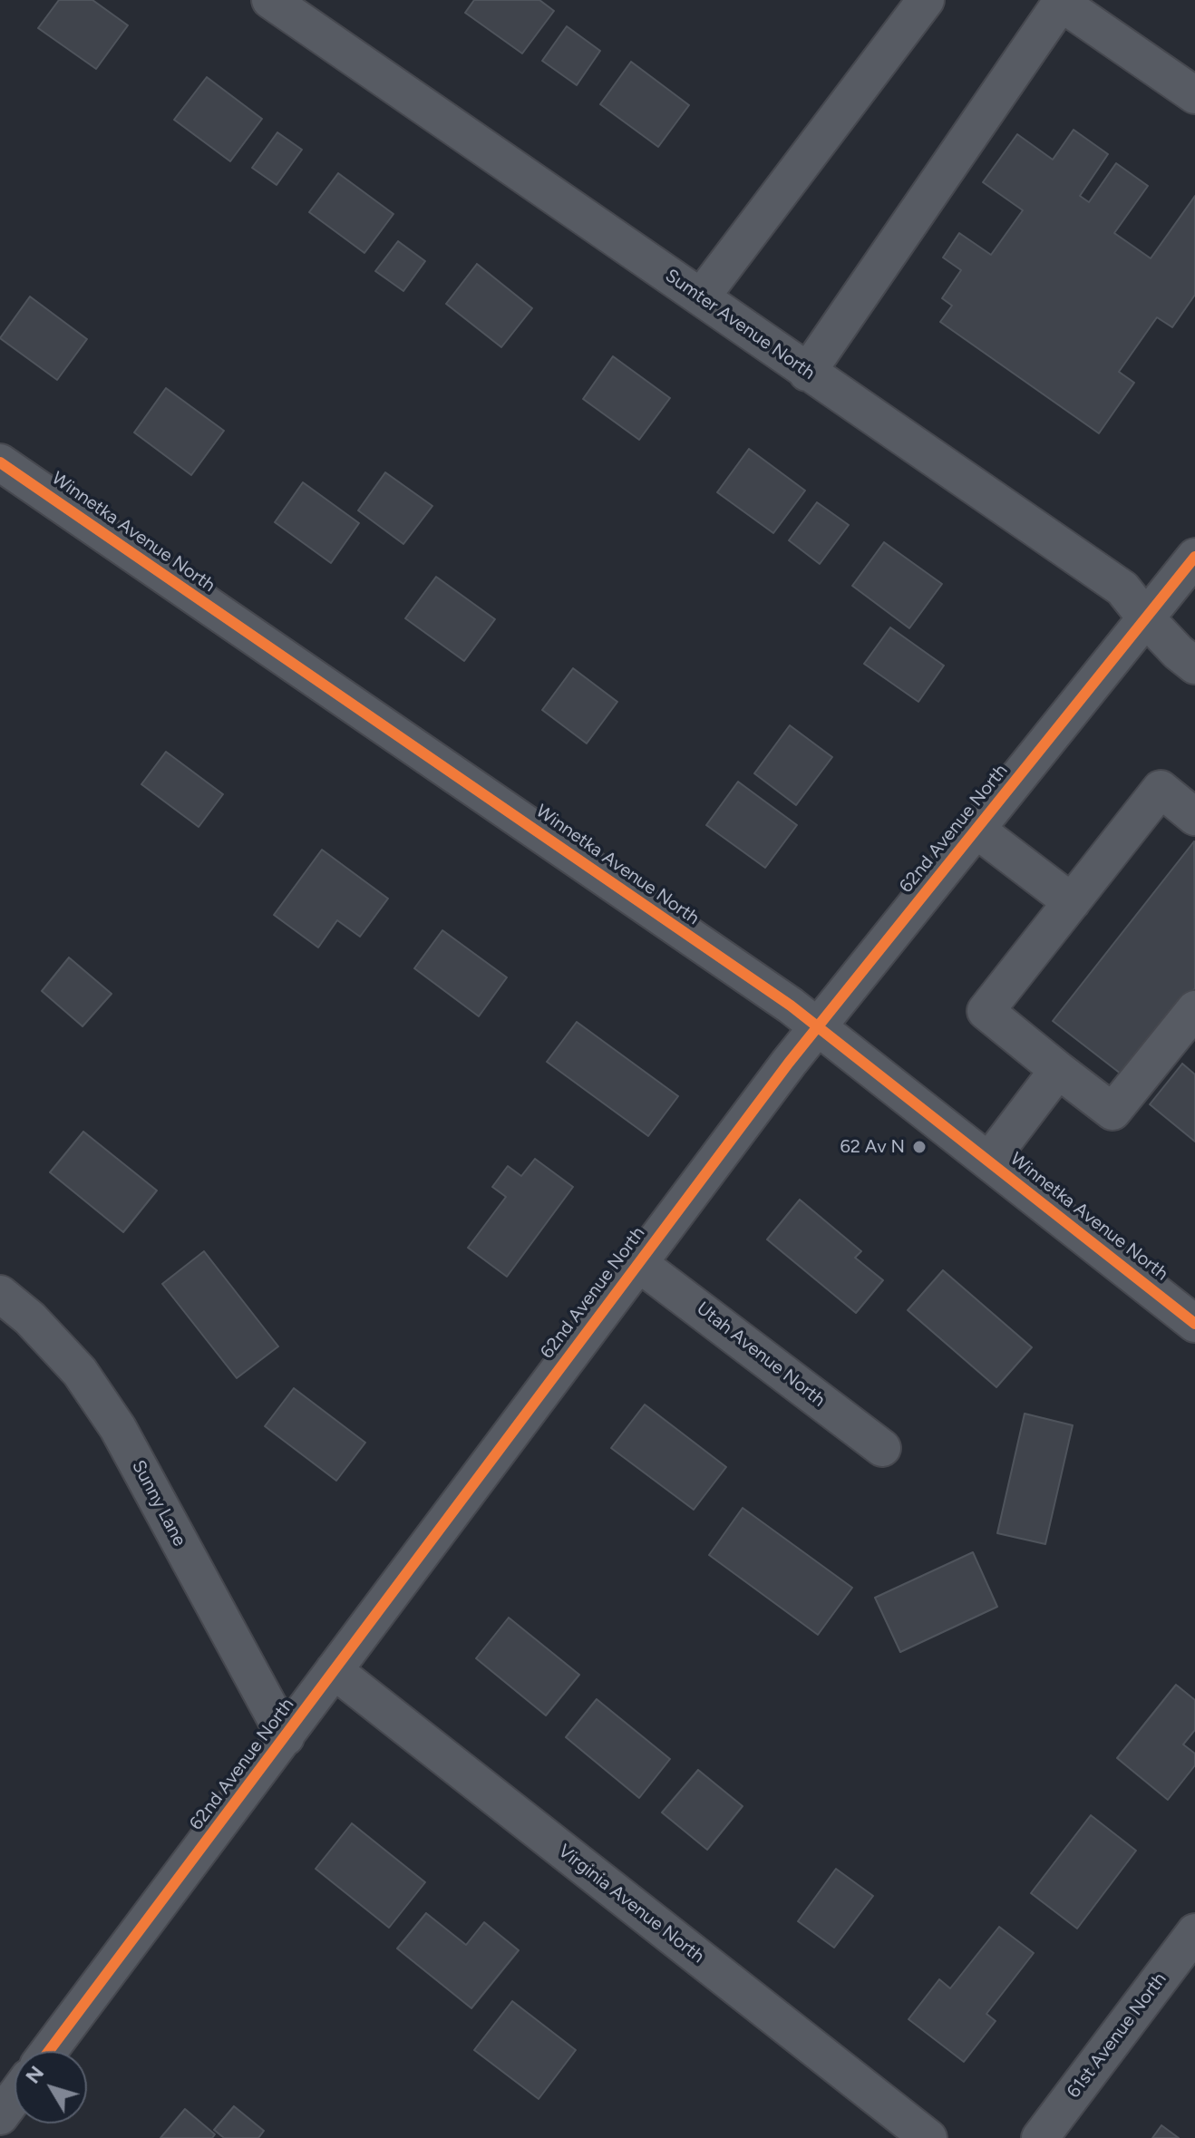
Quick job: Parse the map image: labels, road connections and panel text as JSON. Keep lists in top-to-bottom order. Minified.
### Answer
{"streets":{"street":["Sumter Avenue North","Winnetka Avenue North","62nd Avenue North","Utah Avenue North","Sunny Lane","Virginia Avenue North","61st Avenue North"]},"crossings":[["Sumter Avenue North","62nd Avenue North"],["Winnetka Avenue North","62nd Avenue North"],["62nd Avenue North","Utah Avenue North"],["62nd Avenue North","Sunny Lane"],["62nd Avenue North","Virginia Avenue North"]],"places":["62 Av N"],"north":"top left"}
